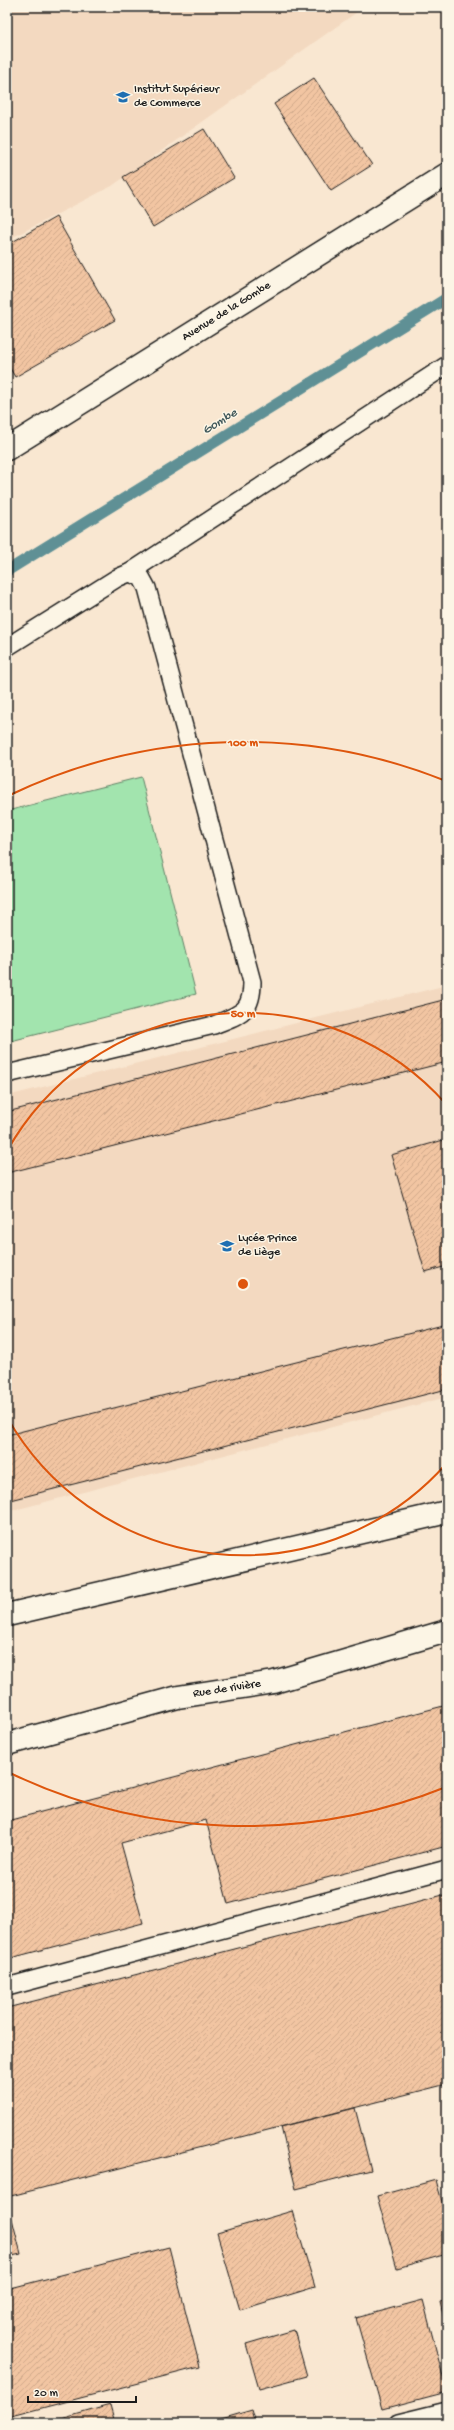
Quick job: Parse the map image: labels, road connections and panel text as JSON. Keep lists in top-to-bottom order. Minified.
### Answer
{"streets":{"street":["Avenue de la Gombe","Rue de rivière"]},"water":["Gombe"],"places":{"school or university":["Institut Supérieur de Commerce","Lycée Prince de Liège"]},"scale_bar":"20 m","rings":["100 m","50 m"]}
